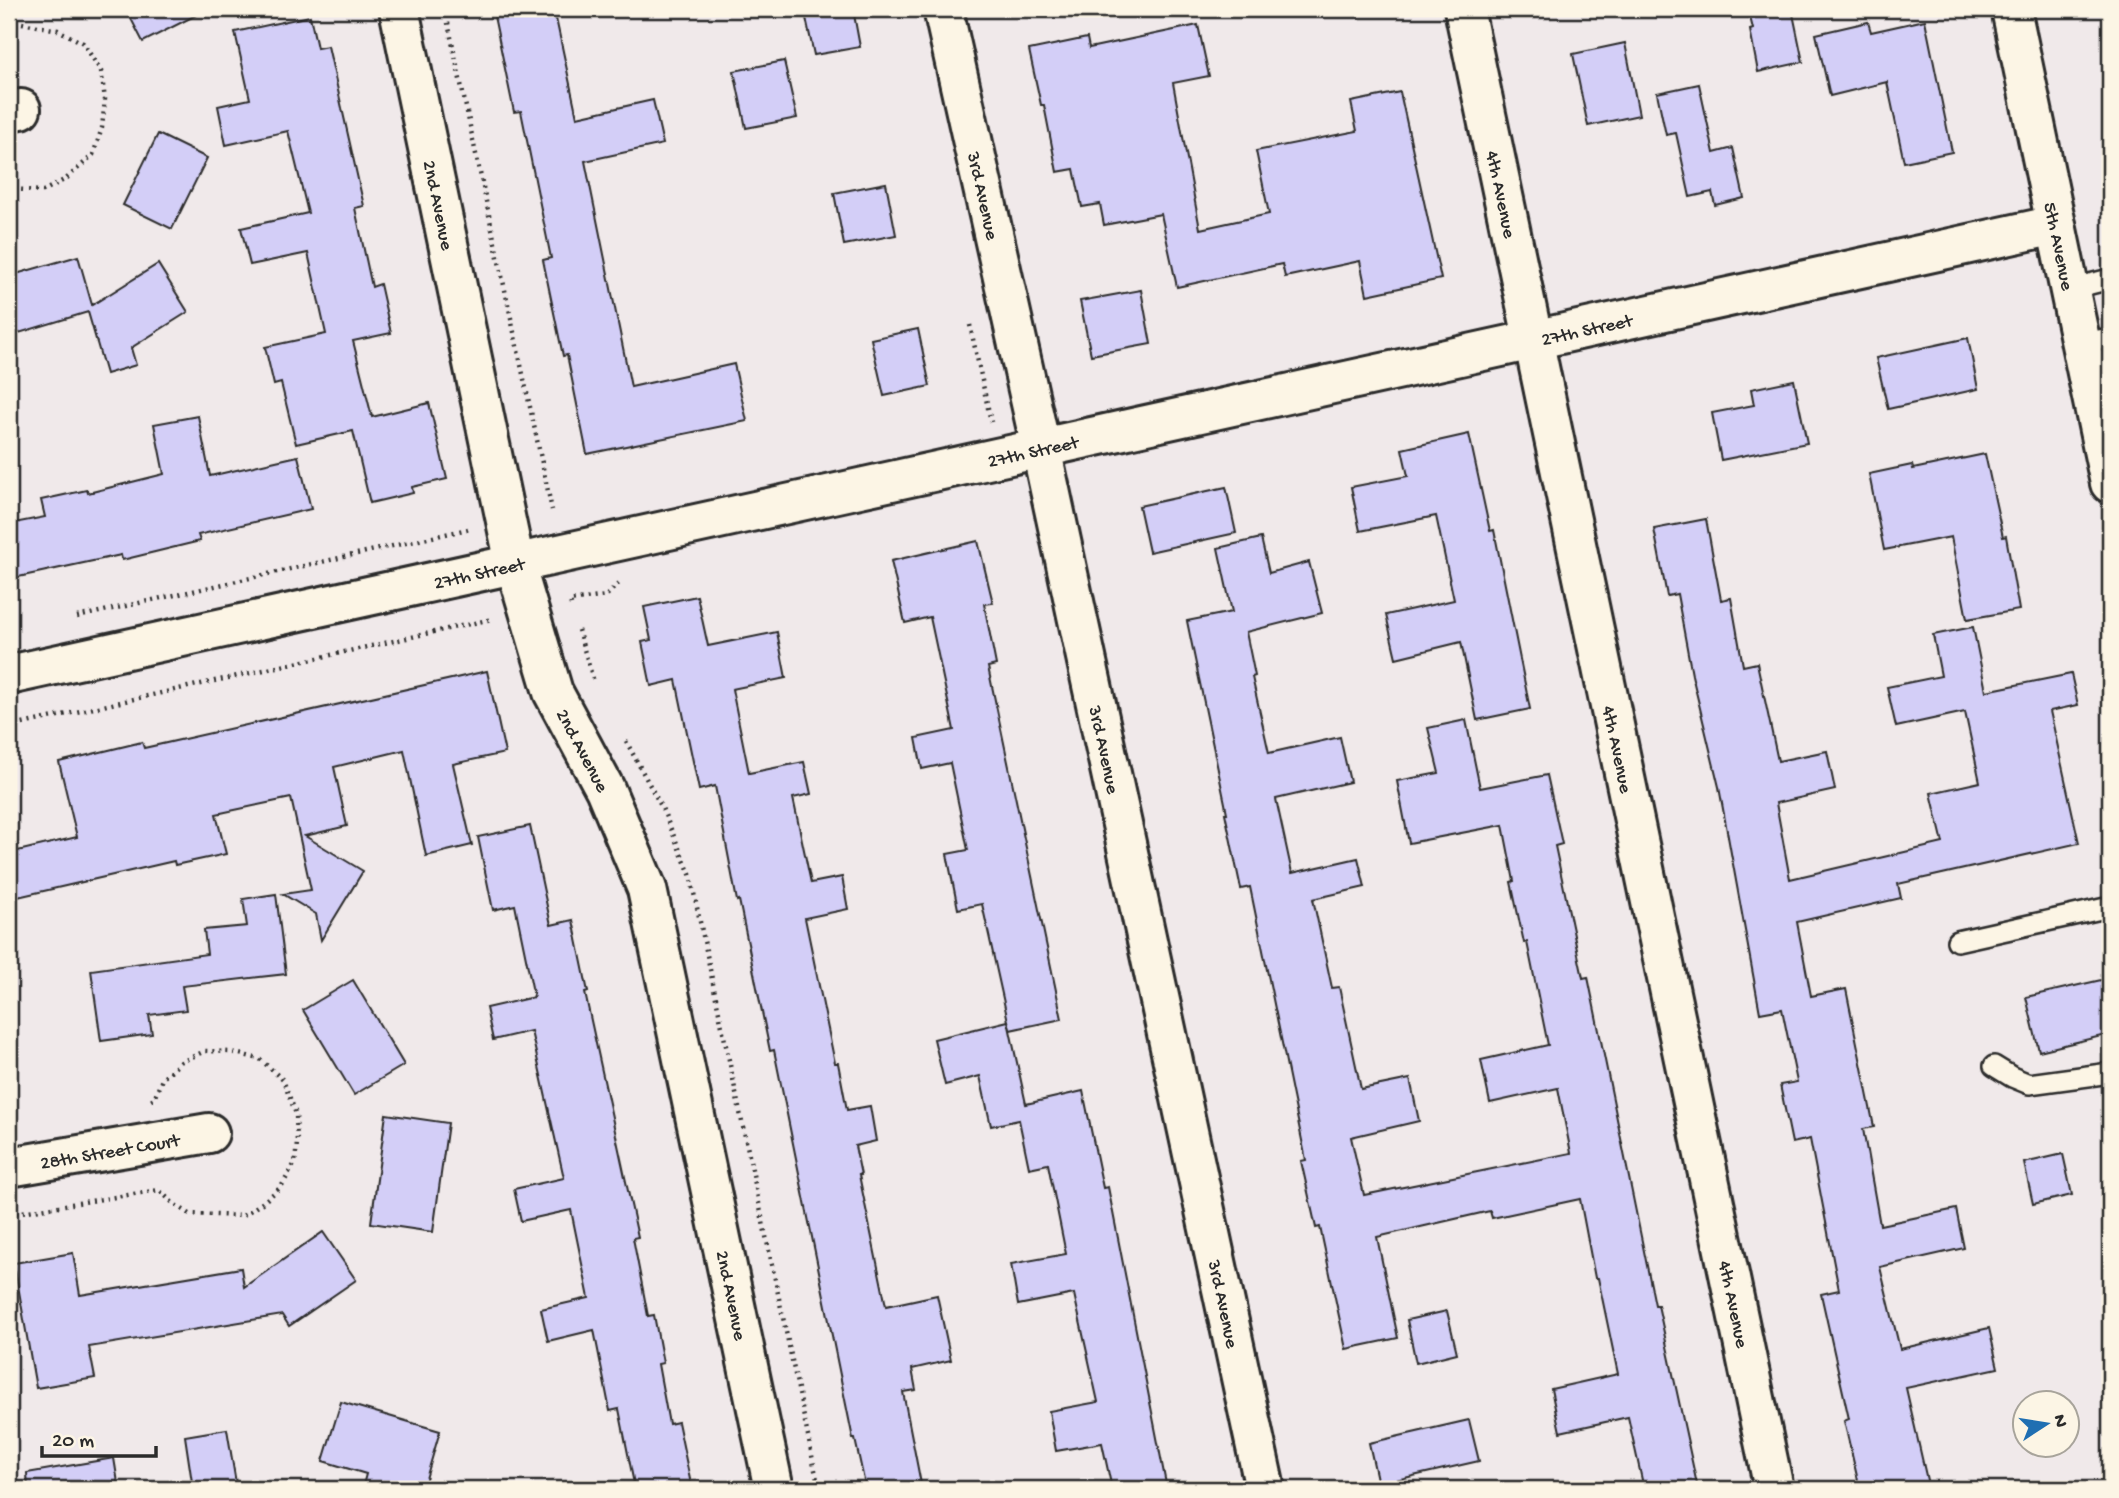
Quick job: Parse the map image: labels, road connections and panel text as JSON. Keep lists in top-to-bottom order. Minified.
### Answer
{"streets":{"street":["4th Avenue","3rd Avenue","2nd Avenue","5th Avenue","27th Street","28th Street Court"]},"crossings":[["4th Avenue","27th Street"],["3rd Avenue","27th Street"],["2nd Avenue","27th Street"],["5th Avenue","27th Street"]],"scale_bar":"20 m","north":"right"}
